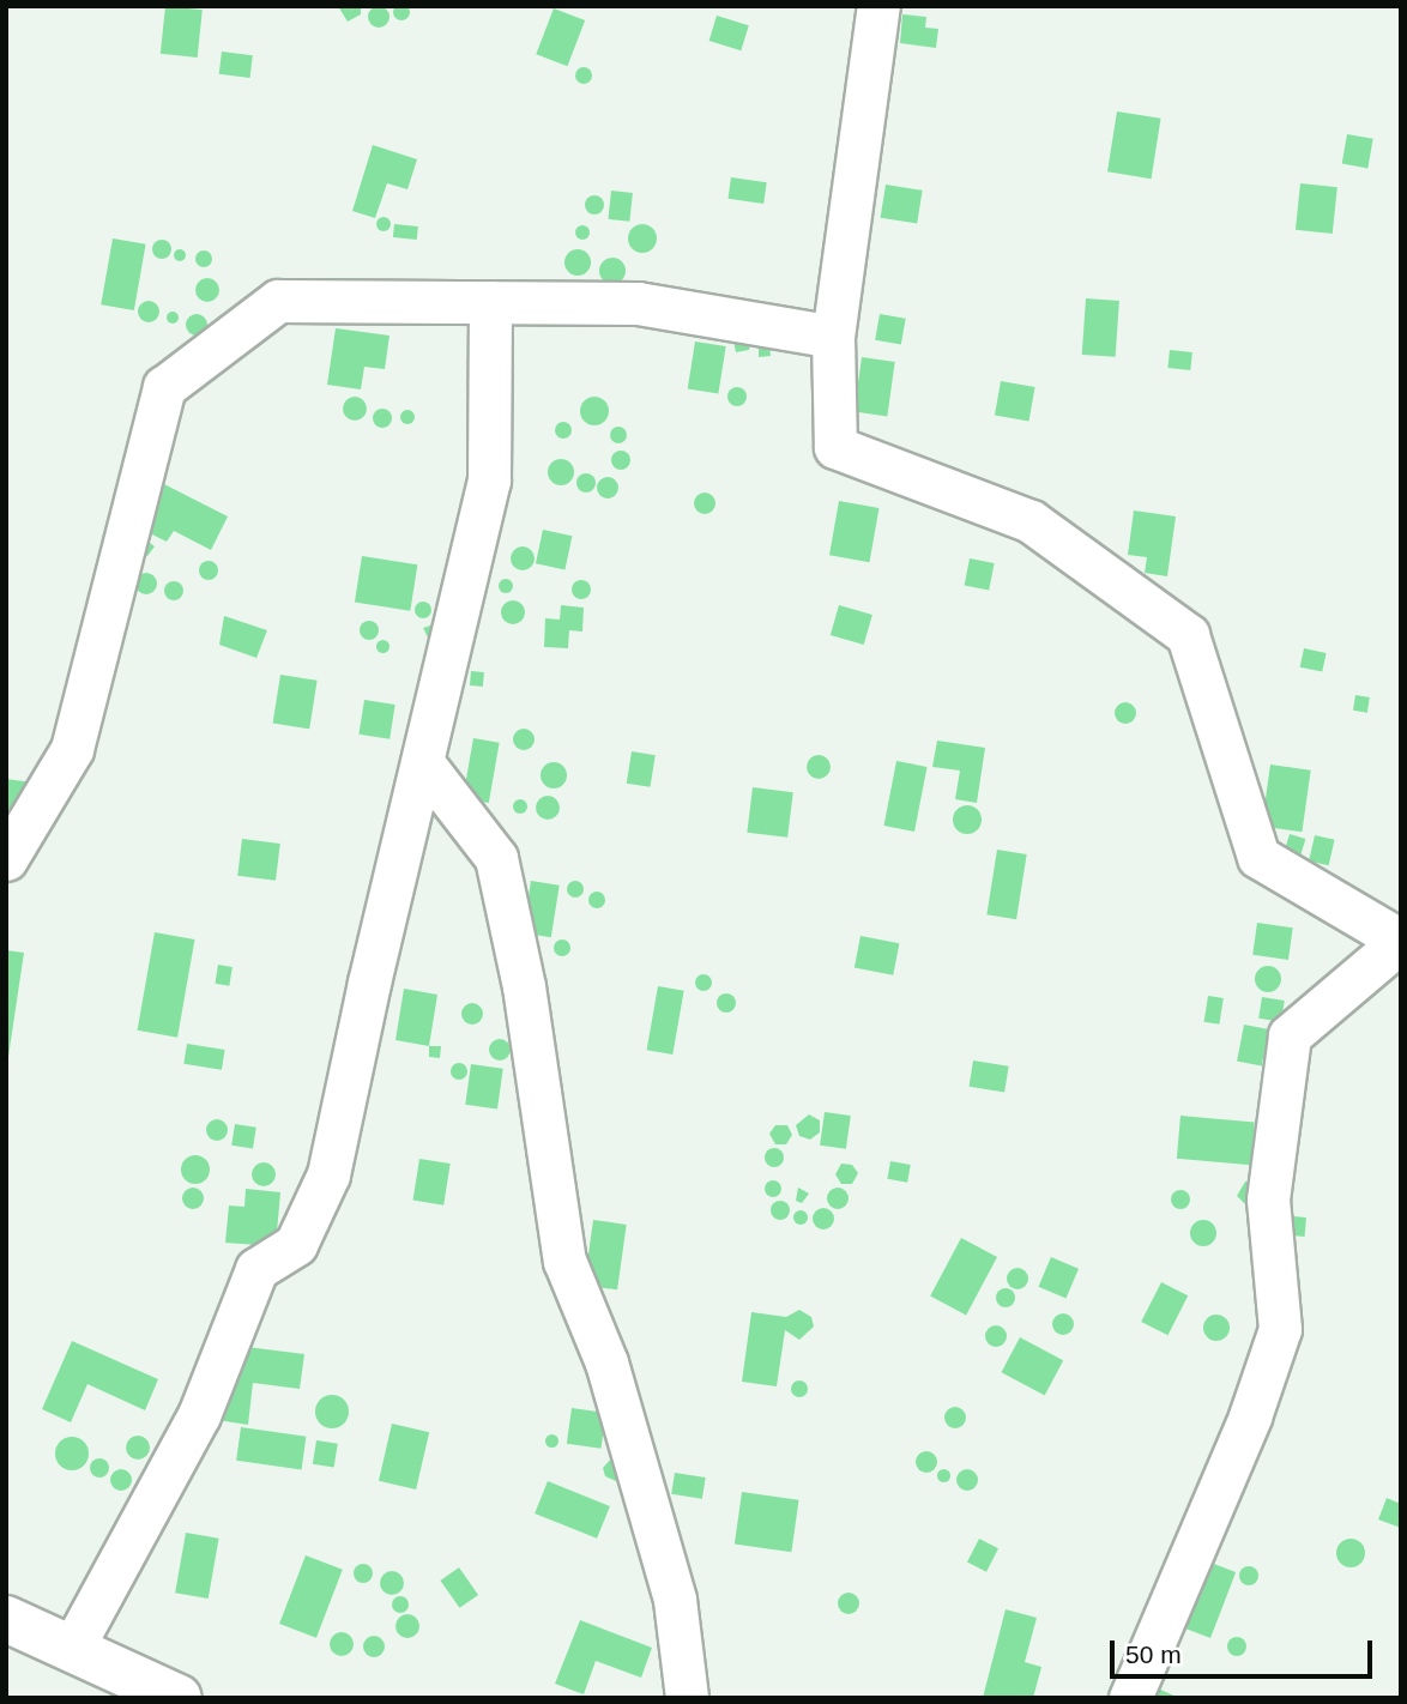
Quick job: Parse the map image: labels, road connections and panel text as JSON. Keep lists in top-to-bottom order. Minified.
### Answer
{"scale_bar":"50 m"}
